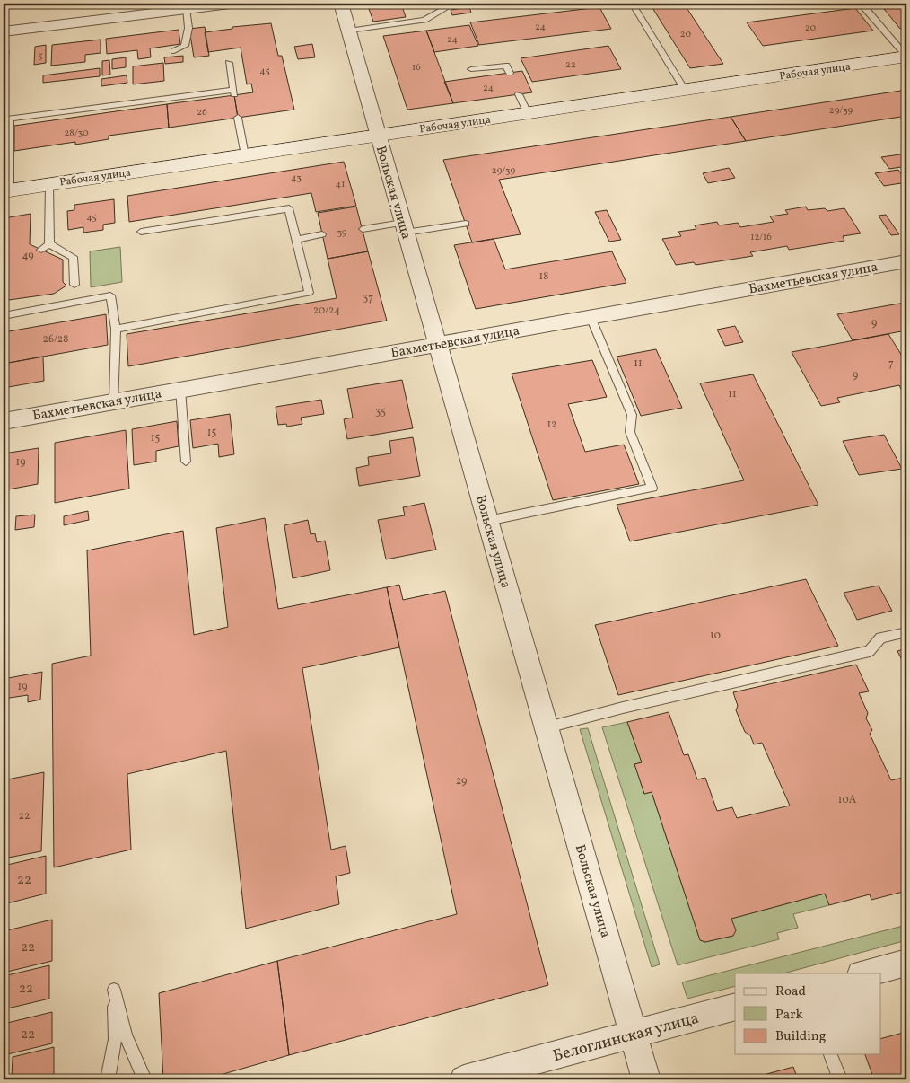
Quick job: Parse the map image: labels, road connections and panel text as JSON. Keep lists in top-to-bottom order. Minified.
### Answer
{"streets":{"street":["Рабочая улица","Вольская улица","Бахметьевская улица","Белоглинская улица"]},"crossings":[["Рабочая улица","Вольская улица"],["Вольская улица","Бахметьевская улица"],["Вольская улица","Белоглинская улица"]],"house_numbers":["24","20","20","24","5","22","16","45","24","29/39","26","28/30","29/39","43","41","45","39","12/16","49","18","37","20/24","9","26/28","11","7","9","11","35","12","15","15","19","10","19","29","10А","22","22","22","22","22"],"legend":["Road","Park","Building"]}
